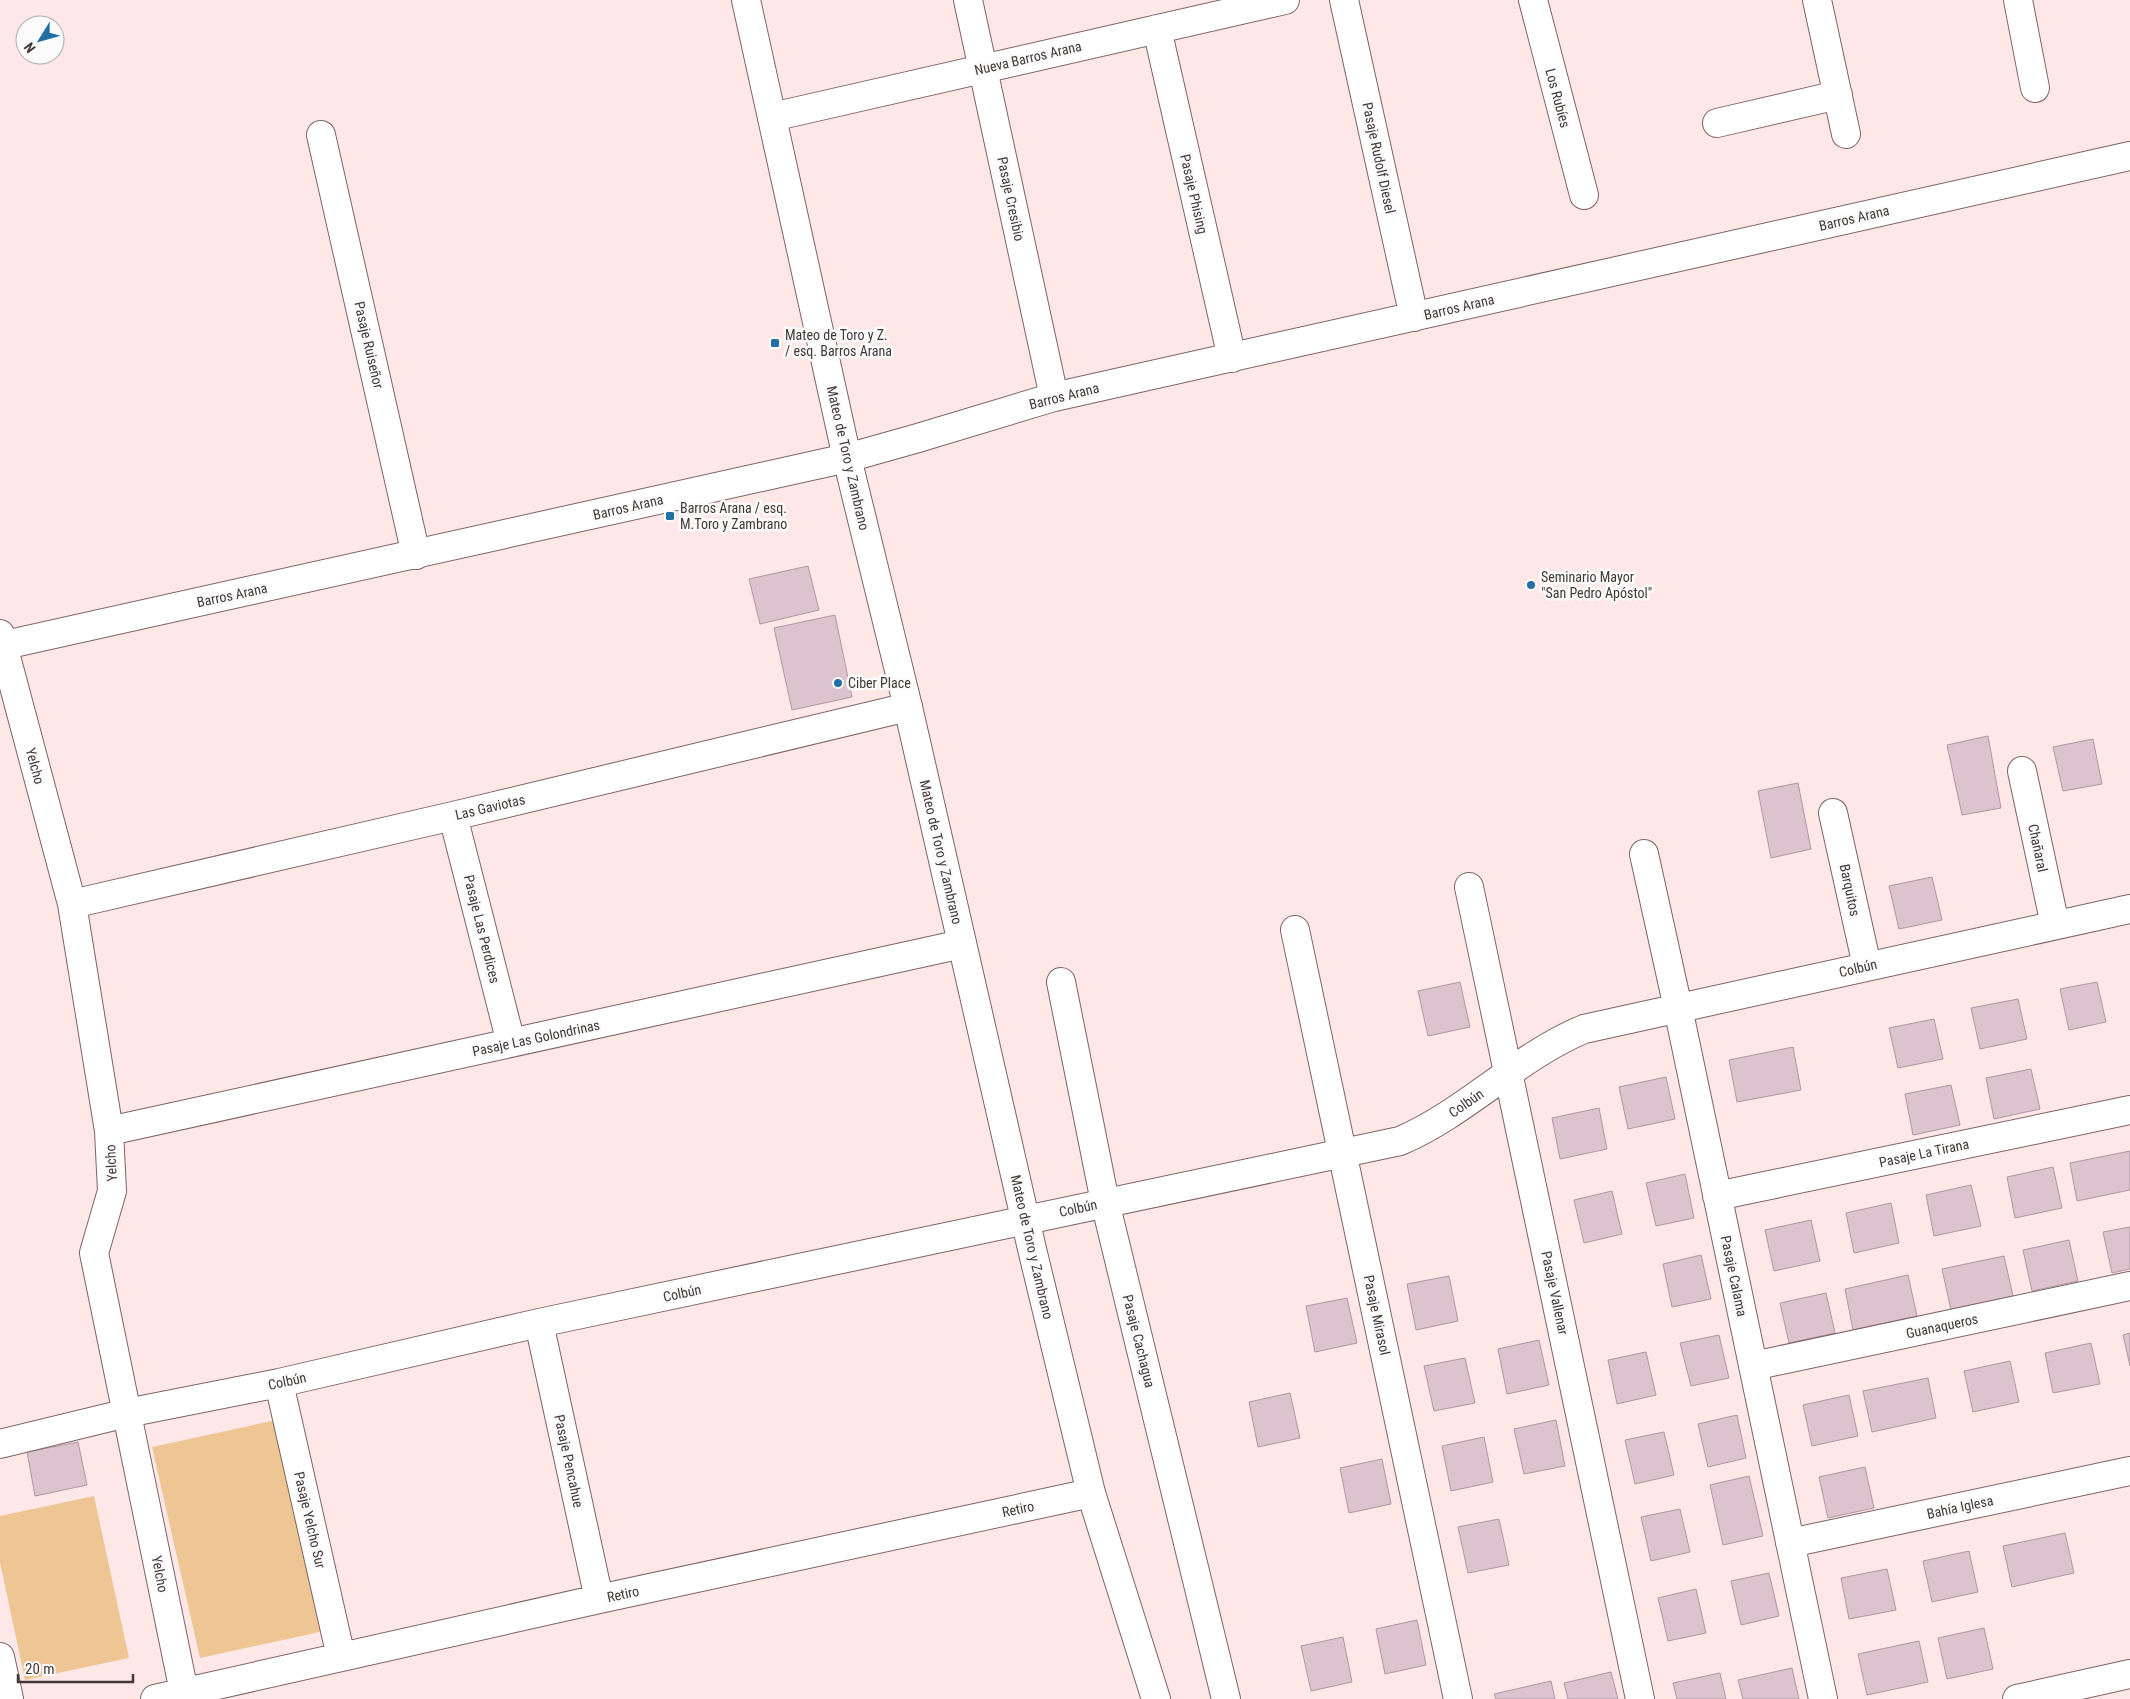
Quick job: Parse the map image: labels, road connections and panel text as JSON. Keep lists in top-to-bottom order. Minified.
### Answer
{"streets":{"street":["Nueva Barros Arana","Los Rubíes","Pasaje Rudolf Diesel","Pasaje Phising","Pasaje Cresibio","Barros Arana","Pasaje Ruiseñor","Mateo de Toro y Zambrano","Yelcho","Las Gaviotas","Chañaral","Barquitos","Pasaje Las Perdices","Colbún","Pasaje Las Golondrinas","Pasaje La Tirana","Pasaje Calama","Pasaje Vallenar","Pasaje Mirasol","Guanaqueros","Pasaje Cachagua","Pasaje Pencahue","Bahía Iglesa","Retiro","Pasaje Yelcho Sur"]},"crossings":[["Nueva Barros Arana","Pasaje Phising"],["Nueva Barros Arana","Pasaje Cresibio"],["Nueva Barros Arana","Mateo de Toro y Zambrano"],["Pasaje Rudolf Diesel","Barros Arana"],["Pasaje Phising","Barros Arana"],["Pasaje Cresibio","Barros Arana"],["Barros Arana","Pasaje Ruiseñor"],["Barros Arana","Mateo de Toro y Zambrano"],["Barros Arana","Yelcho"],["Mateo de Toro y Zambrano","Las Gaviotas"],["Mateo de Toro y Zambrano","Colbún"],["Mateo de Toro y Zambrano","Pasaje Las Golondrinas"],["Mateo de Toro y Zambrano","Retiro"],["Yelcho","Las Gaviotas"],["Yelcho","Colbún"],["Yelcho","Pasaje Las Golondrinas"],["Yelcho","Retiro"],["Las Gaviotas","Pasaje Las Perdices"],["Chañaral","Colbún"],["Barquitos","Colbún"],["Pasaje Las Perdices","Pasaje Las Golondrinas"],["Colbún","Pasaje Calama"],["Colbún","Pasaje Vallenar"],["Colbún","Pasaje Mirasol"],["Colbún","Pasaje Cachagua"],["Colbún","Pasaje Pencahue"],["Colbún","Pasaje Yelcho Sur"],["Pasaje La Tirana","Pasaje Calama"],["Pasaje Calama","Guanaqueros"],["Pasaje Calama","Bahía Iglesa"],["Pasaje Pencahue","Retiro"],["Retiro","Pasaje Yelcho Sur"]],"places":{"transit":["Mateo de Toro y Z. / esq. Barros Arana","Barros Arana / esq. M.Toro y Zambrano"],"other":["Seminario Mayor \"San Pedro Apóstol\"","Ciber Place"]},"scale_bar":"20 m","north":"bottom left"}
